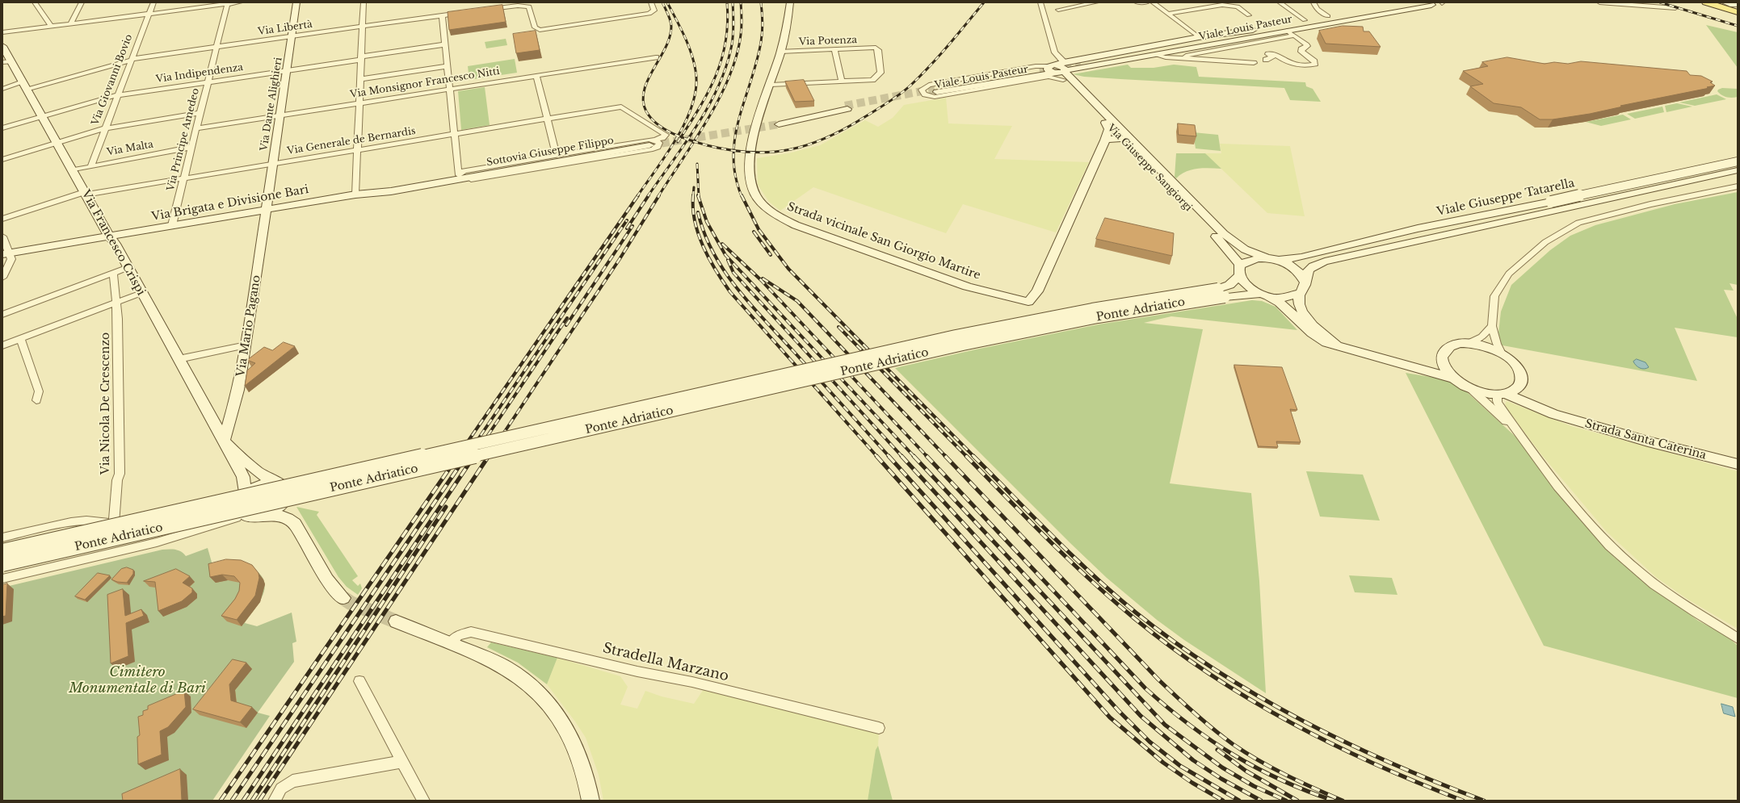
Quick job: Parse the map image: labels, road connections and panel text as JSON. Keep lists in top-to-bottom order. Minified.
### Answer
{"streets":{"main road":["Viale Louis Pasteur","Via Dante Alighieri","Sottovia Giuseppe Filippo","Via Giuseppe Sangiorgi","Viale Giuseppe Tatarella","Via Brigata e Divisione Bari","Strada vicinale San Giorgio Martire","Via Francesco Crispi","Ponte Adriatico","Via Mario Pagano","Strada Santa Caterina"],"street":["Via Libertà","Via Potenza","Via Indipendenza","Via Giovanni Bovio","Via Monsignor Francesco Nitti","Via Principe Amedeo","Via Generale de Bernardis","Via Malta","Via Nicola De Crescenzo","Stradella Marzano"]},"crossings":[["Via Libertà","Via Giovanni Bovio"],["Via Libertà","Via Dante Alighieri"],["Via Libertà","Via Principe Amedeo"],["Via Libertà","Via Francesco Crispi"],["Viale Louis Pasteur","Via Giuseppe Sangiorgi"],["Via Potenza","Strada vicinale San Giorgio Martire"],["Via Indipendenza","Via Giovanni Bovio"],["Via Indipendenza","Via Dante Alighieri"],["Via Indipendenza","Via Principe Amedeo"],["Via Indipendenza","Via Francesco Crispi"],["Via Giovanni Bovio","Via Malta"],["Via Monsignor Francesco Nitti","Via Dante Alighieri"],["Via Monsignor Francesco Nitti","Via Principe Amedeo"],["Via Dante Alighieri","Via Generale de Bernardis"],["Via Dante Alighieri","Via Brigata e Divisione Bari"],["Via Dante Alighieri","Via Mario Pagano"],["Via Principe Amedeo","Via Generale de Bernardis"],["Via Principe Amedeo","Via Malta"],["Via Principe Amedeo","Via Brigata e Divisione Bari"],["Via Generale de Bernardis","Sottovia Giuseppe Filippo"],["Via Generale de Bernardis","Via Francesco Crispi"],["Via Malta","Via Francesco Crispi"],["Sottovia Giuseppe Filippo","Via Brigata e Divisione Bari"],["Via Brigata e Divisione Bari","Via Francesco Crispi"],["Via Brigata e Divisione Bari","Via Mario Pagano"],["Via Francesco Crispi","Via Mario Pagano"]],"parks":["Cimitero Monumentale di Bari"]}
